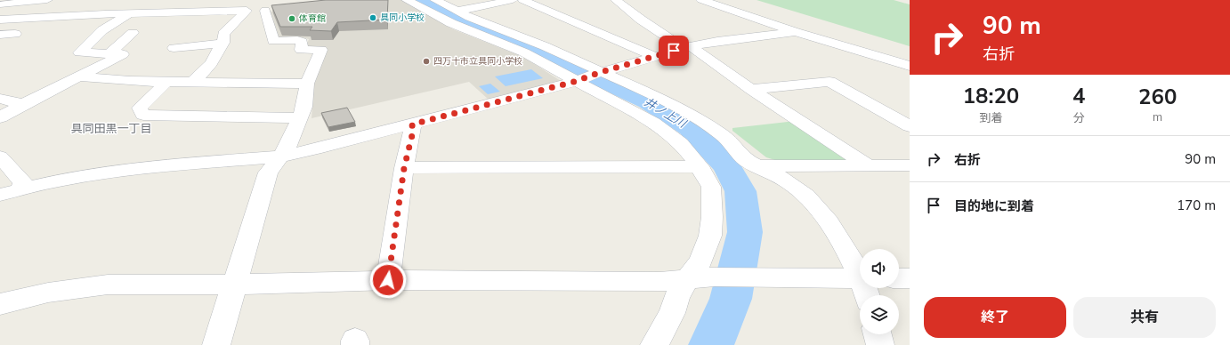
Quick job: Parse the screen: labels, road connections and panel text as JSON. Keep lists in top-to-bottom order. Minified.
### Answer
{"districts":["具同田黒一丁目"],"water":["井ノ上川"],"places":["具同小学校","体育館","四万十市立具同小学校"],"page":{"turn":["90 m","右折"],"eta":["18:20","到着","4","分","260","m"],"list":[{"name":"右折","value":"90 m"},{"name":"目的地に到着","value":"170 m"}],"buttons":["終了","共有"]}}
